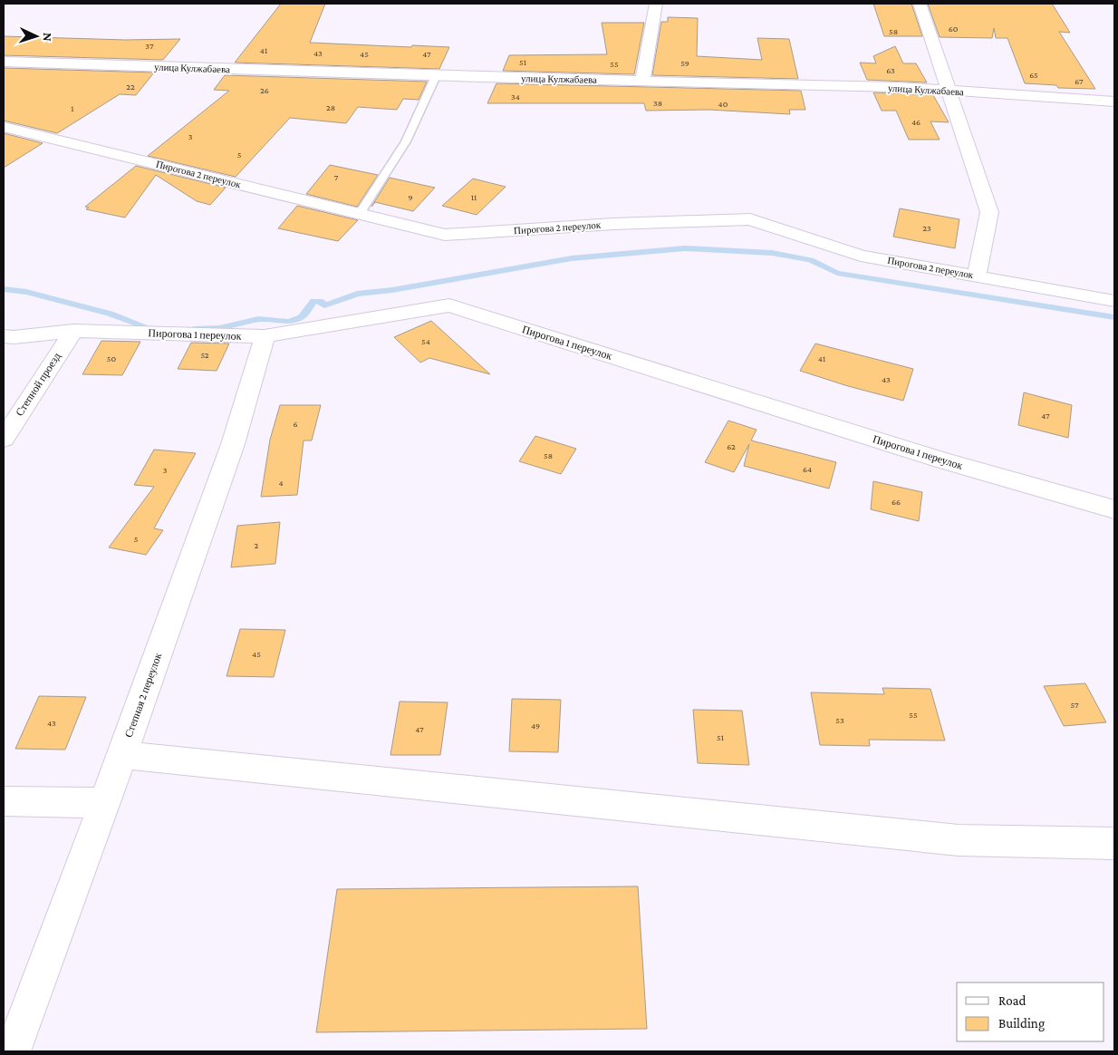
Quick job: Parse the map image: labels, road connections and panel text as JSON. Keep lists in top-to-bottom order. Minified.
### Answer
{"streets":{"street":["улица Кулжабаева","Пирогова 2 переулок","Пирогова 1 переулок","Степной проезд","Степная 2 переулок"]},"crossings":[["Пирогова 1 переулок","Степной проезд"],["Пирогова 1 переулок","Степная 2 переулок"]],"house_numbers":["60","58","37","41","43","45","47","51","59","55","63","65","67","22","26","34","38","40","28","1","46","3","5","7","9","11","23","54","52","50","41","43","47","6","62","58","64","3","4","66","5","2","45","57","55","53","43","49","47","51"],"legend":["Road","Building"],"north":"right"}
